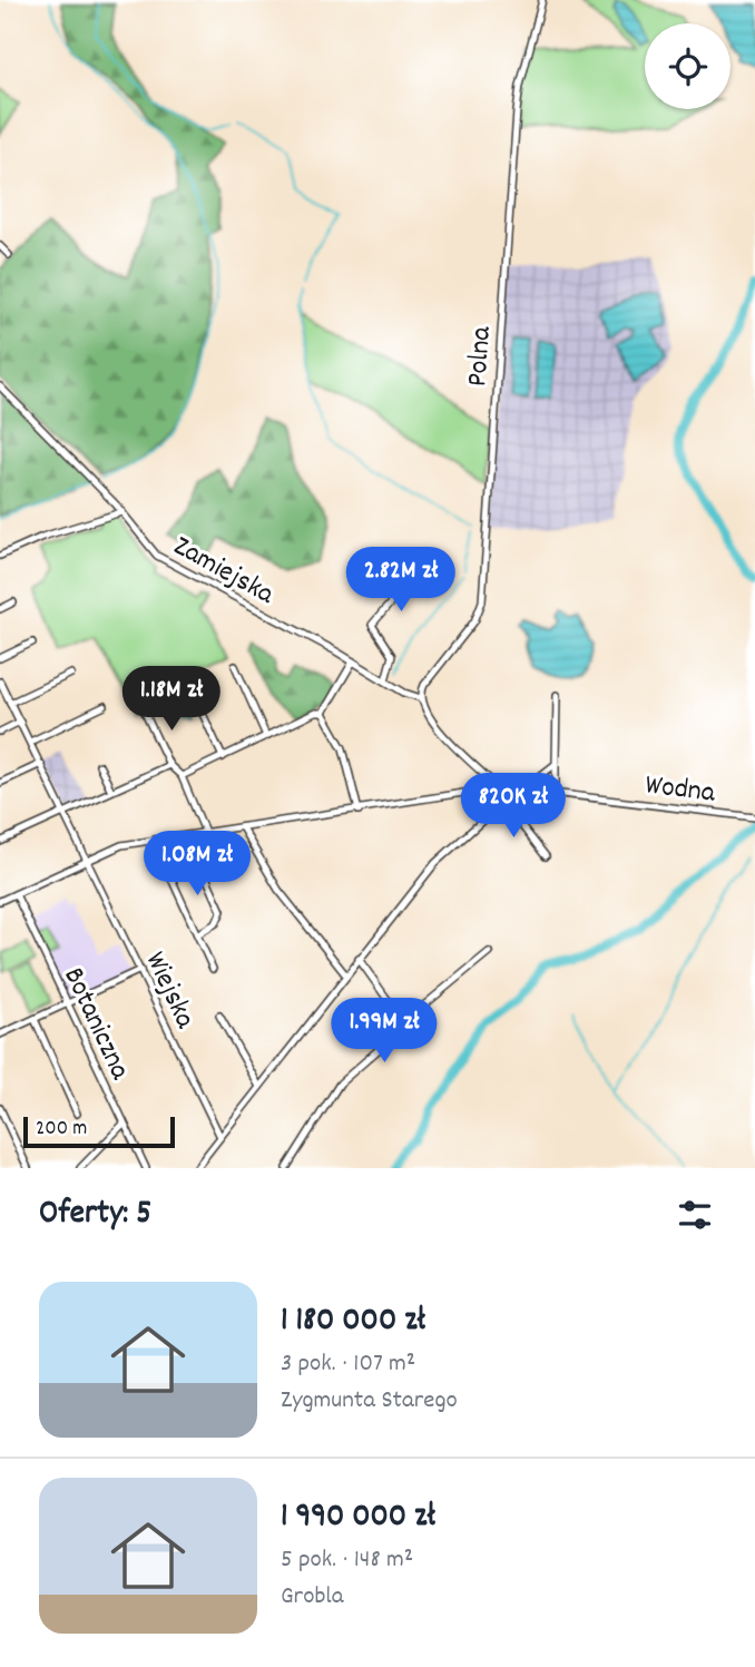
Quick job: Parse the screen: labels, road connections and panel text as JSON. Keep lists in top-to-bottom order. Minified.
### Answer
{"streets":{"street":["Polna","Zamiejska","Wodna","Wiejska","Botaniczna"]},"crossings":[["Polna","Zamiejska"]],"scale_bar":"200 m","page":{"price":["2.82M zł","1.18M zł","820K zł","1.08M zł","1.99M zł"],"scale":"200 m","heading":"Oferty: 5","list":[{"name":"1 180 000 zł","note":"3 pok. · 107 m² · Zygmunta Starego"},{"name":"1 990 000 zł","note":"5 pok. · 148 m² · Grobla"}]}}
